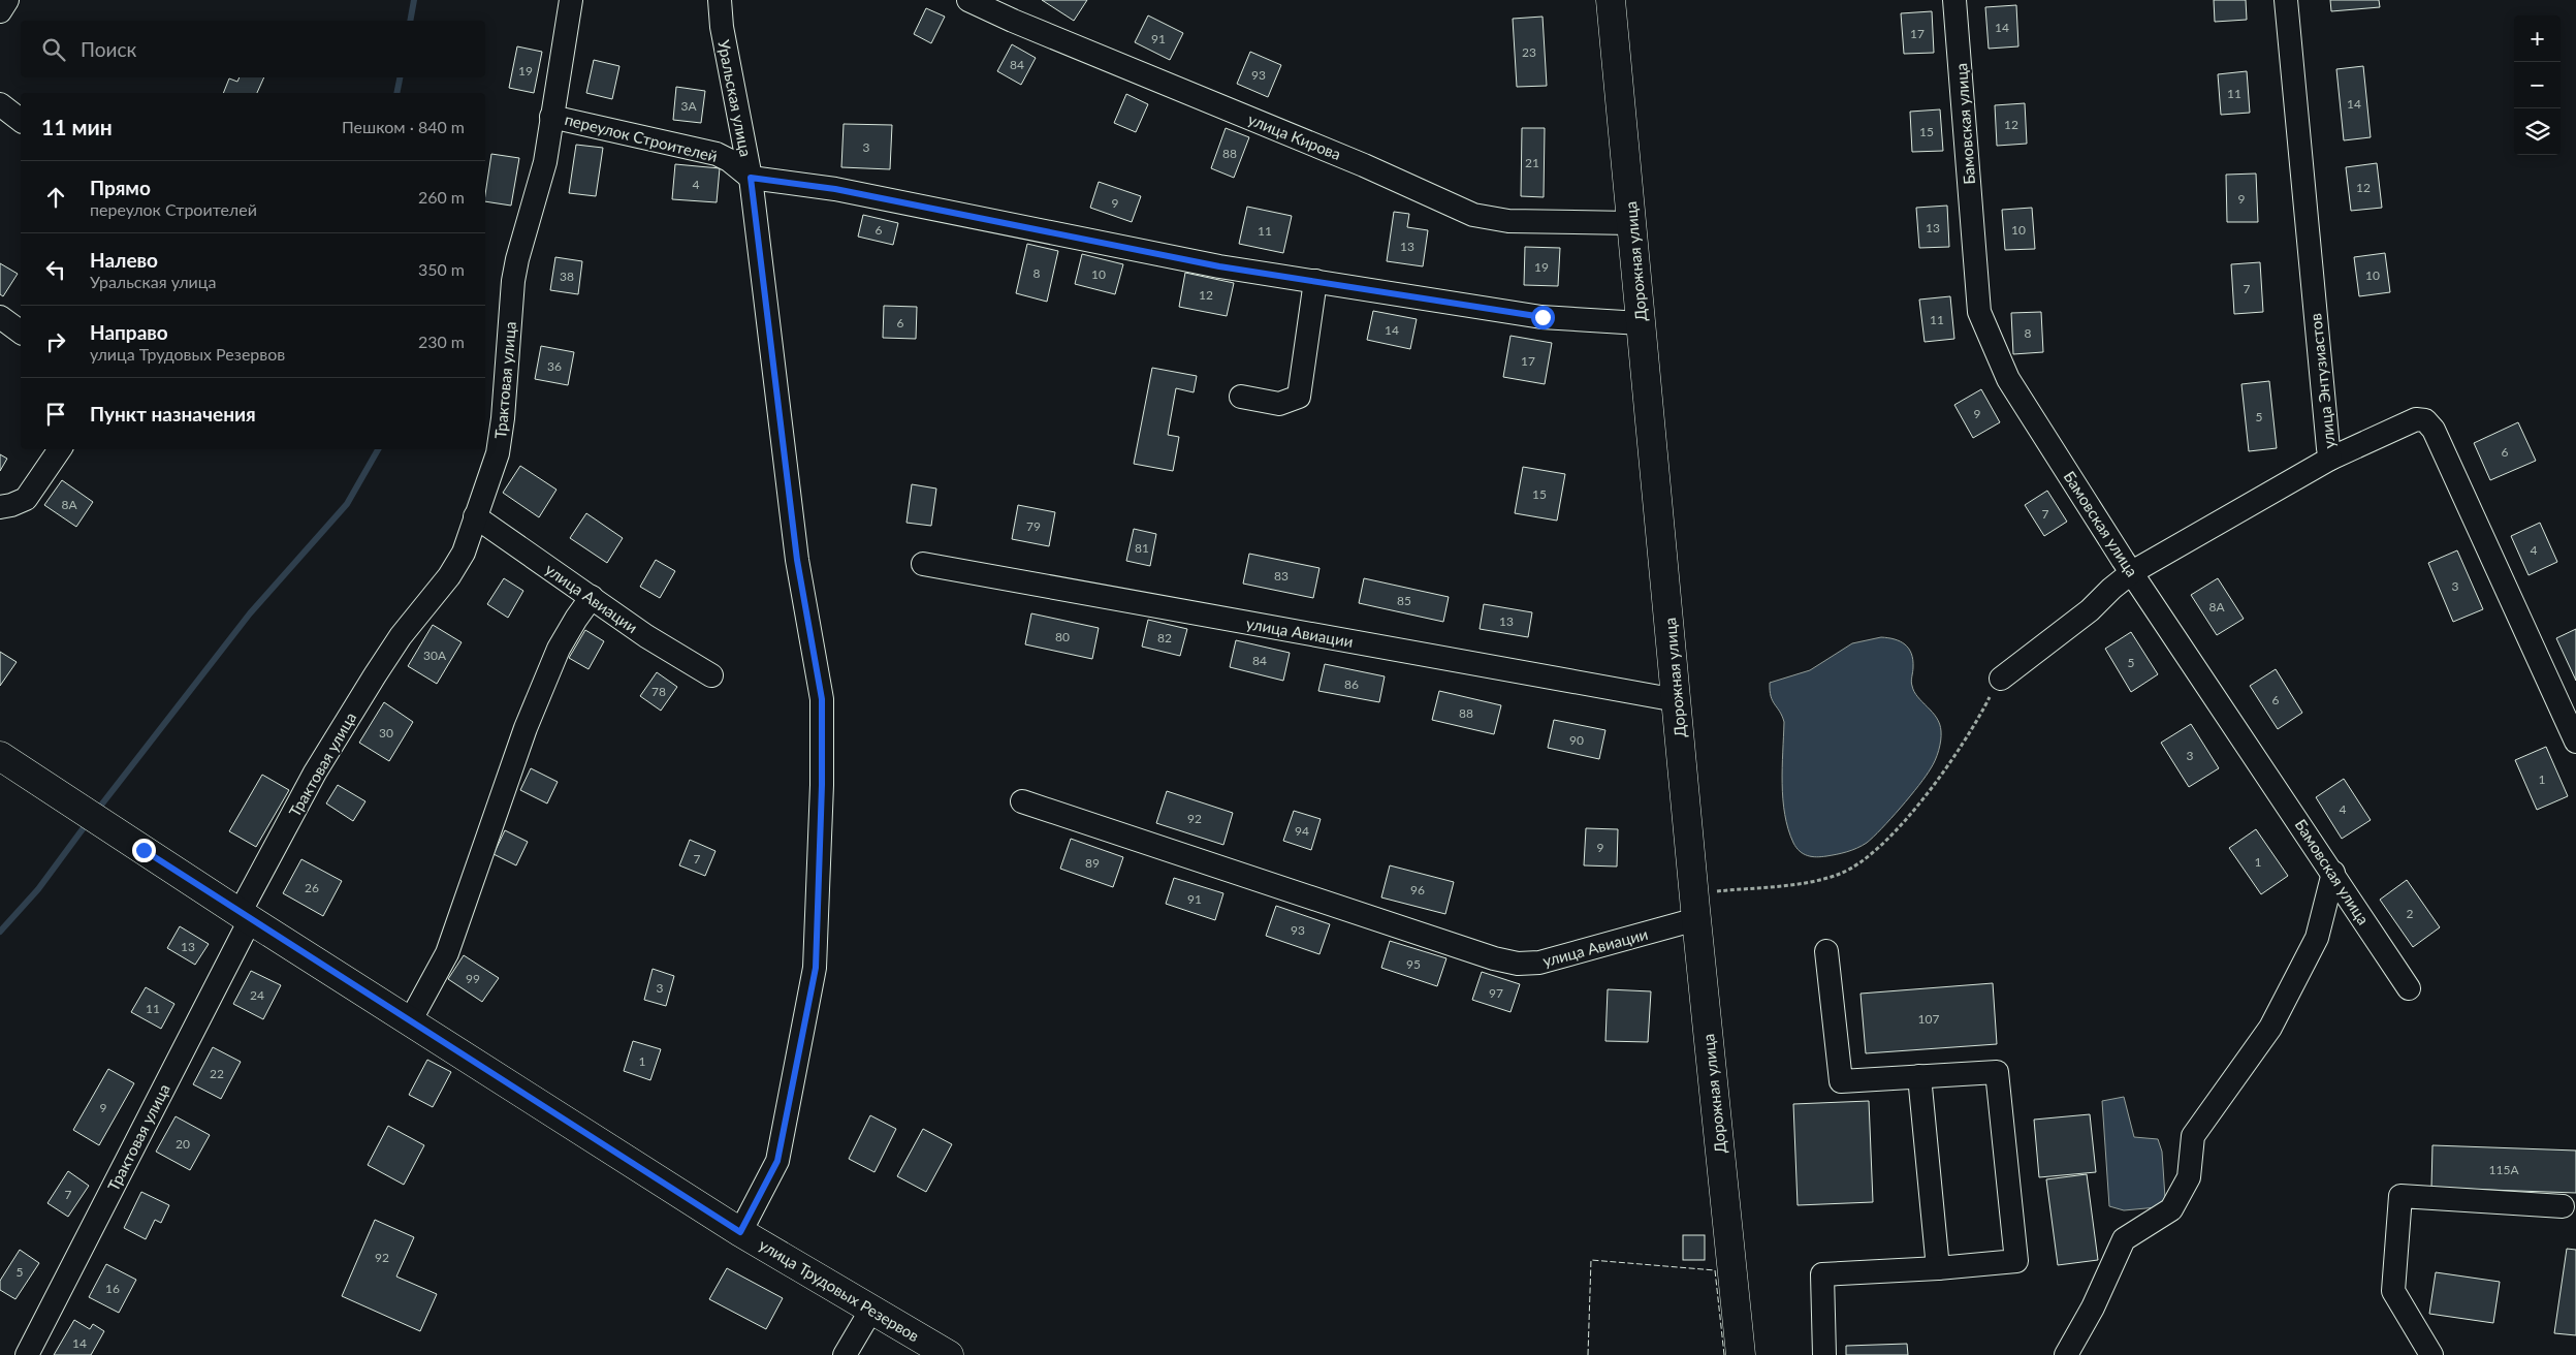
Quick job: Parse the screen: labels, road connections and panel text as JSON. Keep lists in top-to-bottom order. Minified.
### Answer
{"streets":{"main road":["Дорожная улица","улица Трудовых Резервов"],"street":["Уральская улица","Бамовская улица","улица Кирова","переулок Строителей","Трактовая улица","улица Энтузиастов","улица Авиации"]},"crossings":[["Уральская улица","переулок Строителей"],["Уральская улица","улица Трудовых Резервов"],["улица Кирова","Дорожная улица"],["переулок Строителей","Трактовая улица"],["Дорожная улица","улица Авиации"],["Трактовая улица","улица Авиации"],["Трактовая улица","улица Трудовых Резервов"]],"house_numbers":["14","17","91","23","84","19","93","11","14","3А","12","15","3","88","21","4","12","9","9","13","6","10","11","13","19","8","10","10","38","7","12","11","6","14","8","17","36","9","5","6","15","8А","7","79","81","4","83","3","85","8А","13","80","82","30А","84","5","86","78","6","88","30","90","3","1","4","92","94","9","7","1","89","26","96","91","2","93","13","95","99","3","97","24","11","107","1","22","9","20","115А","7","92","5","16","14"],"page":{"map_buttons":["+","−"],"search":"Поиск","heading":["11 мин","Пешком · 840 m"],"list":[["Прямо","переулок Строителей","260 m"],["Налево","Уральская улица","350 m"],["Направо","улица Трудовых Резервов","230 m"],"Пункт назначения"]}}
